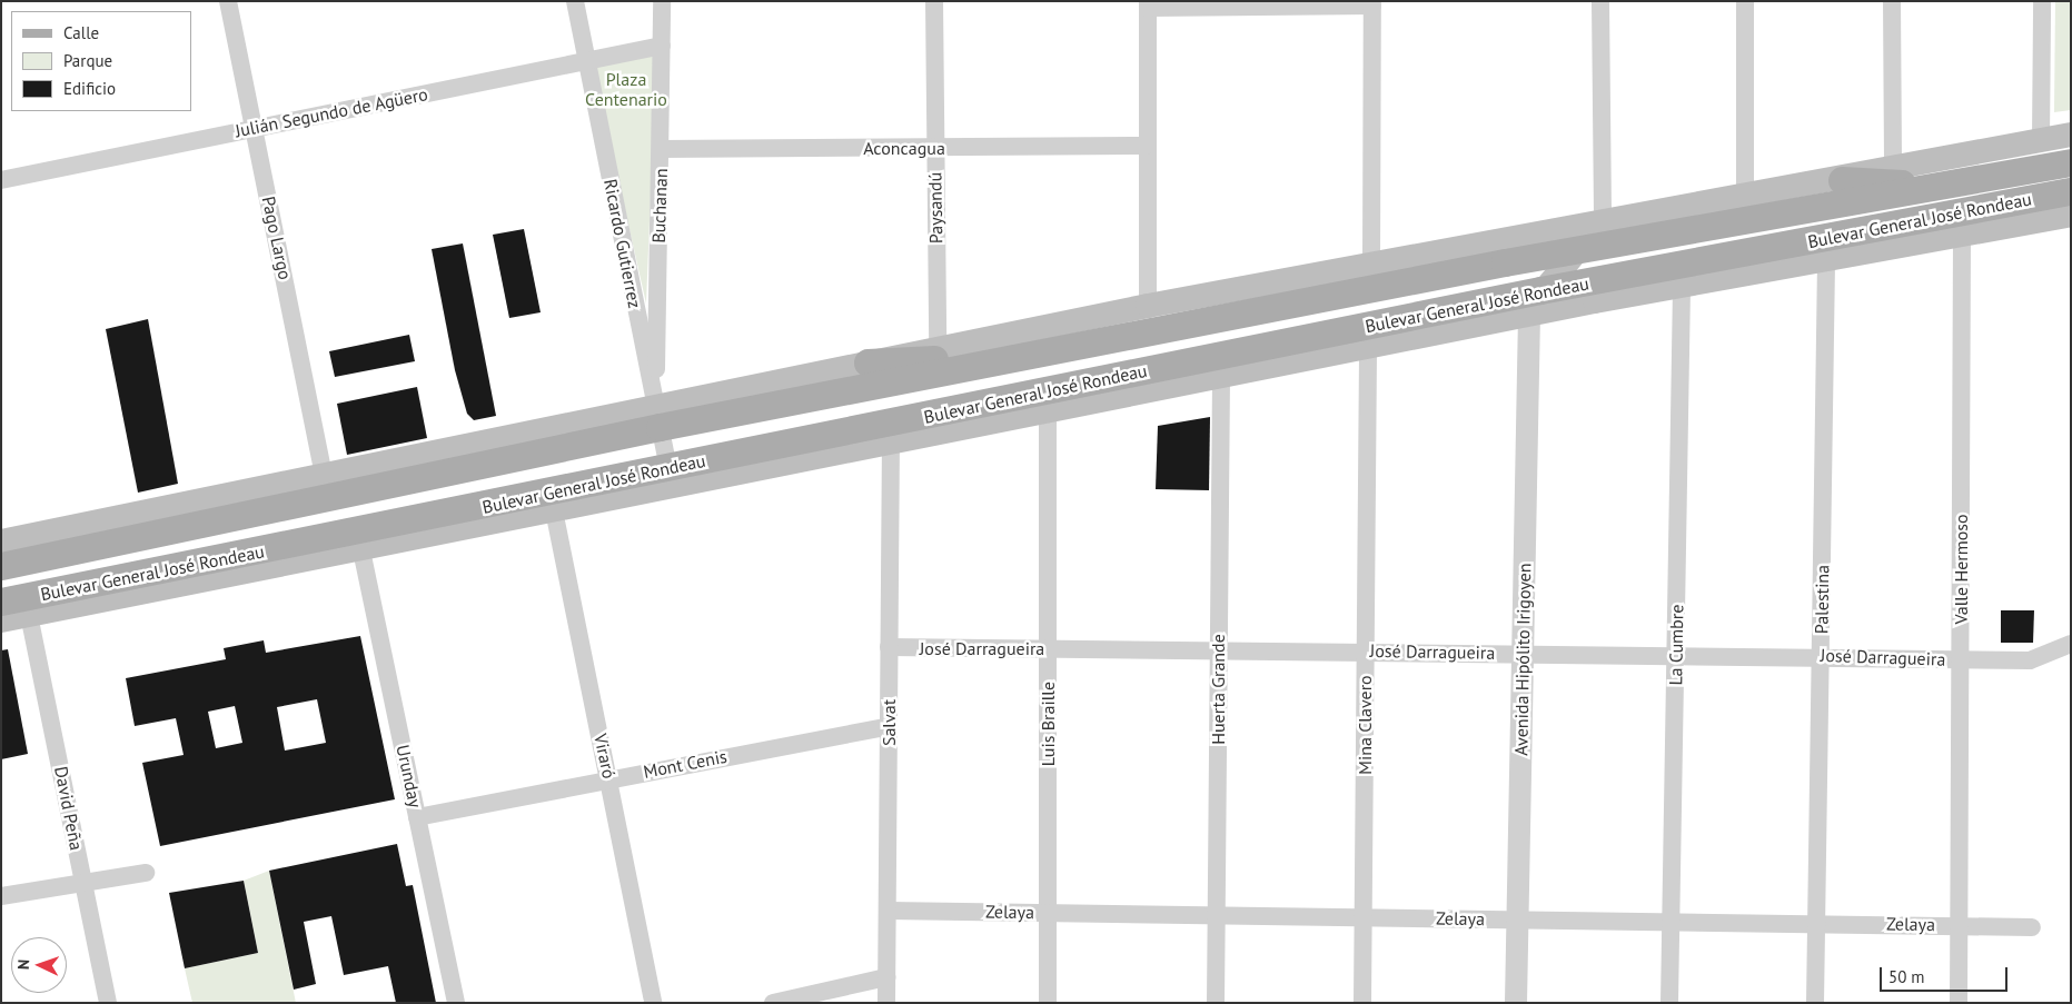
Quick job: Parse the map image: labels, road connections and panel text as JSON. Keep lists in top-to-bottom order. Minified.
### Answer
{"streets":{"main road":["Bulevar General José Rondeau"],"street":["Julián Segundo de Agüero","Aconcagua","Buchanan","Paysandú","Pago Largo","Ricardo Gutierrez","Valle Hermoso","Palestina","La Cumbre","José Darragueira","Avenida Hipólito Irigoyen","Huerta Grande","Salvat","Luis Braille","Mina Clavero","Viraró","Mont Cenis","Urunday","David Peña","Zelaya"]},"crossings":[["Julián Segundo de Agüero","Buchanan"],["Julián Segundo de Agüero","Pago Largo"],["Julián Segundo de Agüero","Ricardo Gutierrez"],["Aconcagua","Buchanan"],["Aconcagua","Paysandú"],["Buchanan","Ricardo Gutierrez"],["Paysandú","Bulevar General José Rondeau"],["Bulevar General José Rondeau","Pago Largo"],["Bulevar General José Rondeau","Ricardo Gutierrez"],["Bulevar General José Rondeau","Valle Hermoso"],["Bulevar General José Rondeau","Palestina"],["Bulevar General José Rondeau","La Cumbre"],["Bulevar General José Rondeau","Avenida Hipólito Irigoyen"],["Bulevar General José Rondeau","Huerta Grande"],["Bulevar General José Rondeau","Salvat"],["Bulevar General José Rondeau","Luis Braille"],["Bulevar General José Rondeau","Mina Clavero"],["Bulevar General José Rondeau","Viraró"],["Bulevar General José Rondeau","Urunday"],["Bulevar General José Rondeau","David Peña"],["Valle Hermoso","José Darragueira"],["Valle Hermoso","Zelaya"],["Palestina","José Darragueira"],["Palestina","Zelaya"],["La Cumbre","José Darragueira"],["La Cumbre","Zelaya"],["José Darragueira","Avenida Hipólito Irigoyen"],["José Darragueira","Huerta Grande"],["José Darragueira","Salvat"],["José Darragueira","Luis Braille"],["José Darragueira","Mina Clavero"],["Avenida Hipólito Irigoyen","Zelaya"],["Huerta Grande","Zelaya"],["Salvat","Mont Cenis"],["Salvat","Zelaya"],["Luis Braille","Zelaya"],["Mina Clavero","Zelaya"],["Viraró","Mont Cenis"],["Mont Cenis","Urunday"]],"parks":["Plaza Centenario"],"legend":["Calle","Parque","Edificio"],"scale_bar":"50 m","north":"left"}
